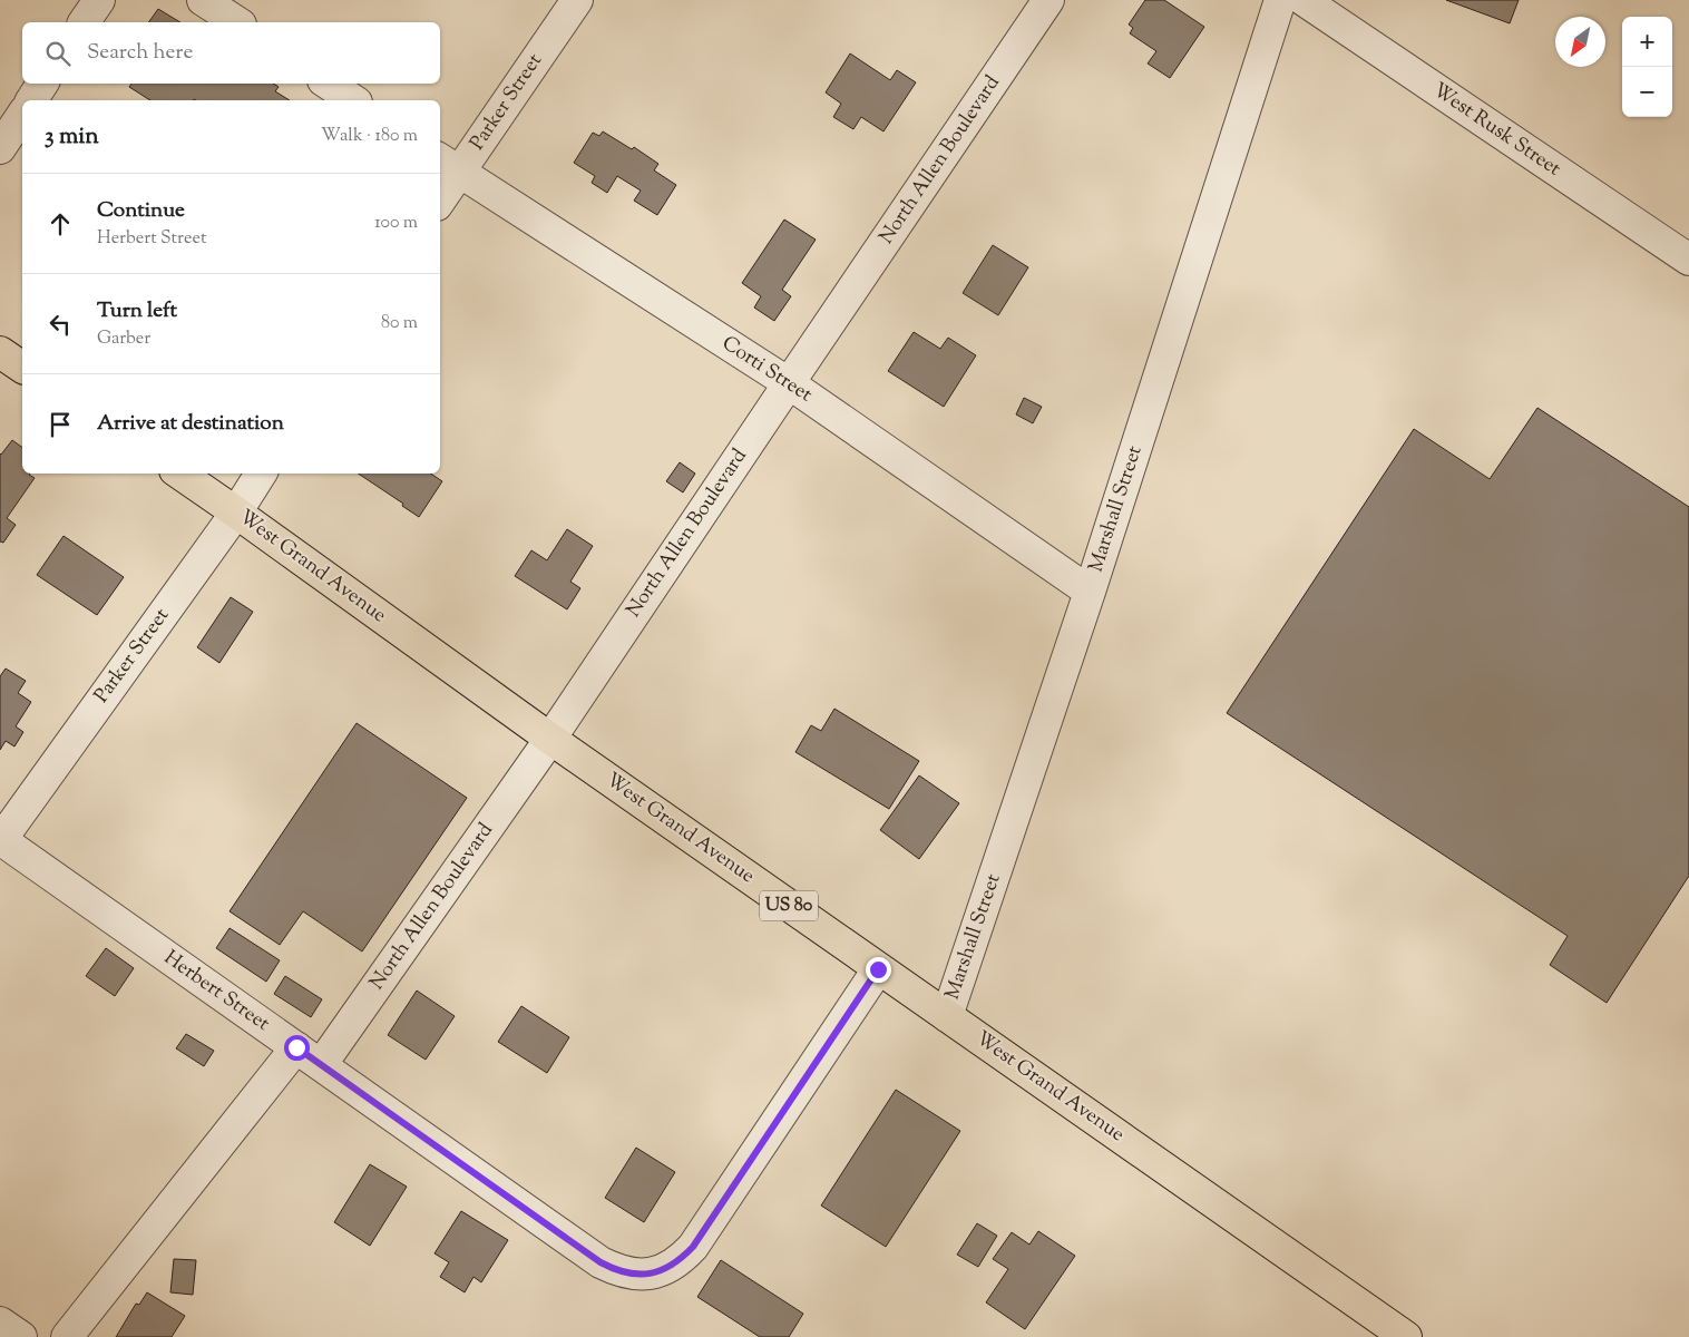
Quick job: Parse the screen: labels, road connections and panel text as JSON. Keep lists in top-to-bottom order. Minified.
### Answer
{"streets":{"highway":["West Grand Avenue","US 80"],"street":["Parker Street","West Rusk Street","North Allen Boulevard","Corti Street","Marshall Street","Herbert Street"]},"crossings":[["Parker Street","Corti Street"],["Parker Street","West Grand Avenue"],["Parker Street","Herbert Street"],["North Allen Boulevard","Corti Street"],["North Allen Boulevard","West Grand Avenue"],["North Allen Boulevard","Herbert Street"],["Corti Street","Marshall Street"],["Marshall Street","West Grand Avenue"],["West Grand Avenue","Herbert Street"]],"north":"bottom left","page":{"map_buttons":["+","−"],"search":"Search here","heading":["3 min","Walk · 180 m"],"list":[["Continue","Herbert Street","100 m"],["Turn left","Garber","80 m"],"Arrive at destination"]}}
